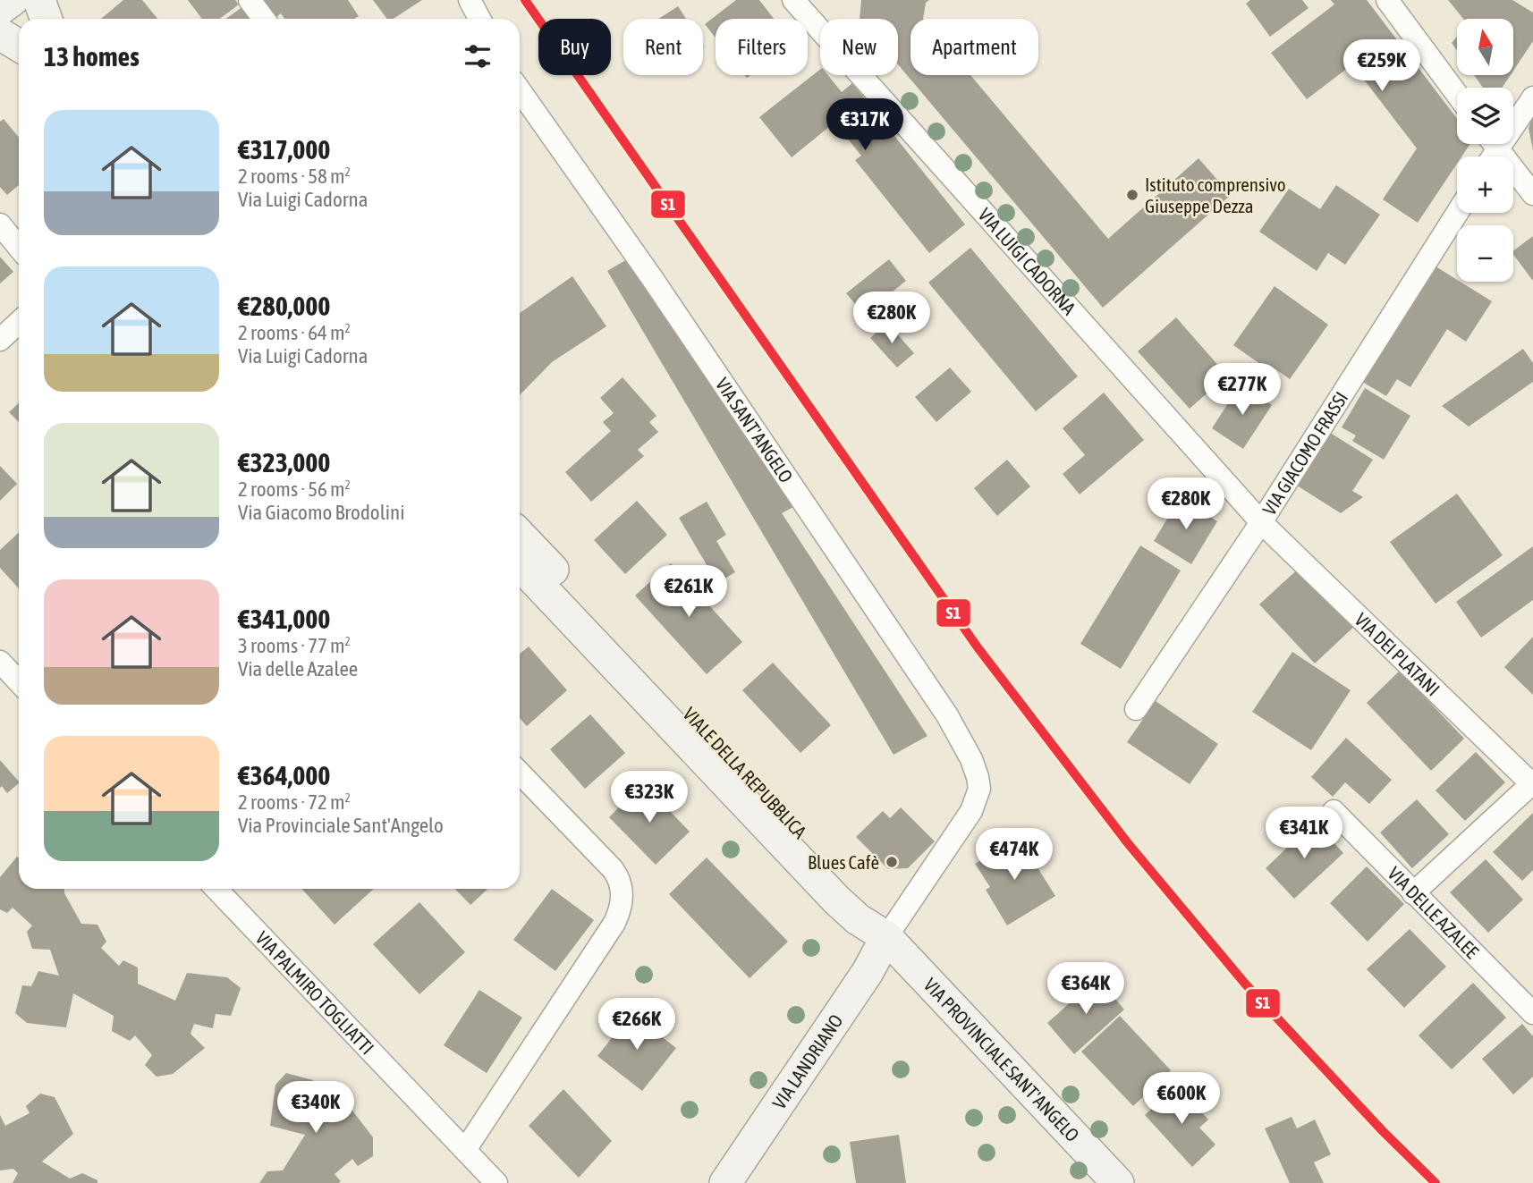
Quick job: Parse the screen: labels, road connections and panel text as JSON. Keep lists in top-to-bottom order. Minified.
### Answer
{"streets":{"street":["VIA LUIGI CADORNA","VIA SANT'ANGELO","VIA GIACOMO FRASSI","VIA DEI PLATANI","VIALE DELLA REPUBBLICA","VIA DELLE AZALEE","VIA PALMIRO TOGLIATTI","VIA PROVINCIALE SANT'ANGELO","VIA LANDRIANO"]},"crossings":[["VIA LUIGI CADORNA","VIA GIACOMO FRASSI"],["VIA LUIGI CADORNA","VIA DEI PLATANI"],["VIA SANT'ANGELO","VIALE DELLA REPUBBLICA"],["VIA SANT'ANGELO","VIA PROVINCIALE SANT'ANGELO"],["VIA SANT'ANGELO","VIA LANDRIANO"],["VIA GIACOMO FRASSI","VIA DEI PLATANI"],["VIALE DELLA REPUBBLICA","VIA PROVINCIALE SANT'ANGELO"],["VIALE DELLA REPUBBLICA","VIA LANDRIANO"],["VIA PROVINCIALE SANT'ANGELO","VIA LANDRIANO"]],"places":["Istituto comprensivo Giuseppe Dezza","Blues Cafè"],"lines":["transit line S1"],"north":"top","page":{"map_buttons":["+","−"],"chip":["Buy","Rent","Filters","New","Apartment"],"heading":"13 homes","price":["€259K","€317K","€280K","€277K","€280K","€261K","€323K","€341K","€474K","€364K","€266K","€600K","€340K"],"list":[{"name":"€317,000","note":"2 rooms · 58 m² · Via Luigi Cadorna"},{"name":"€280,000","note":"2 rooms · 64 m² · Via Luigi Cadorna"},{"name":"€323,000","note":"2 rooms · 56 m² · Via Giacomo Brodolini"},{"name":"€341,000","note":"3 rooms · 77 m² · Via delle Azalee"},{"name":"€364,000","note":"2 rooms · 72 m² · Via Provinciale Sant'Angelo"}]}}
